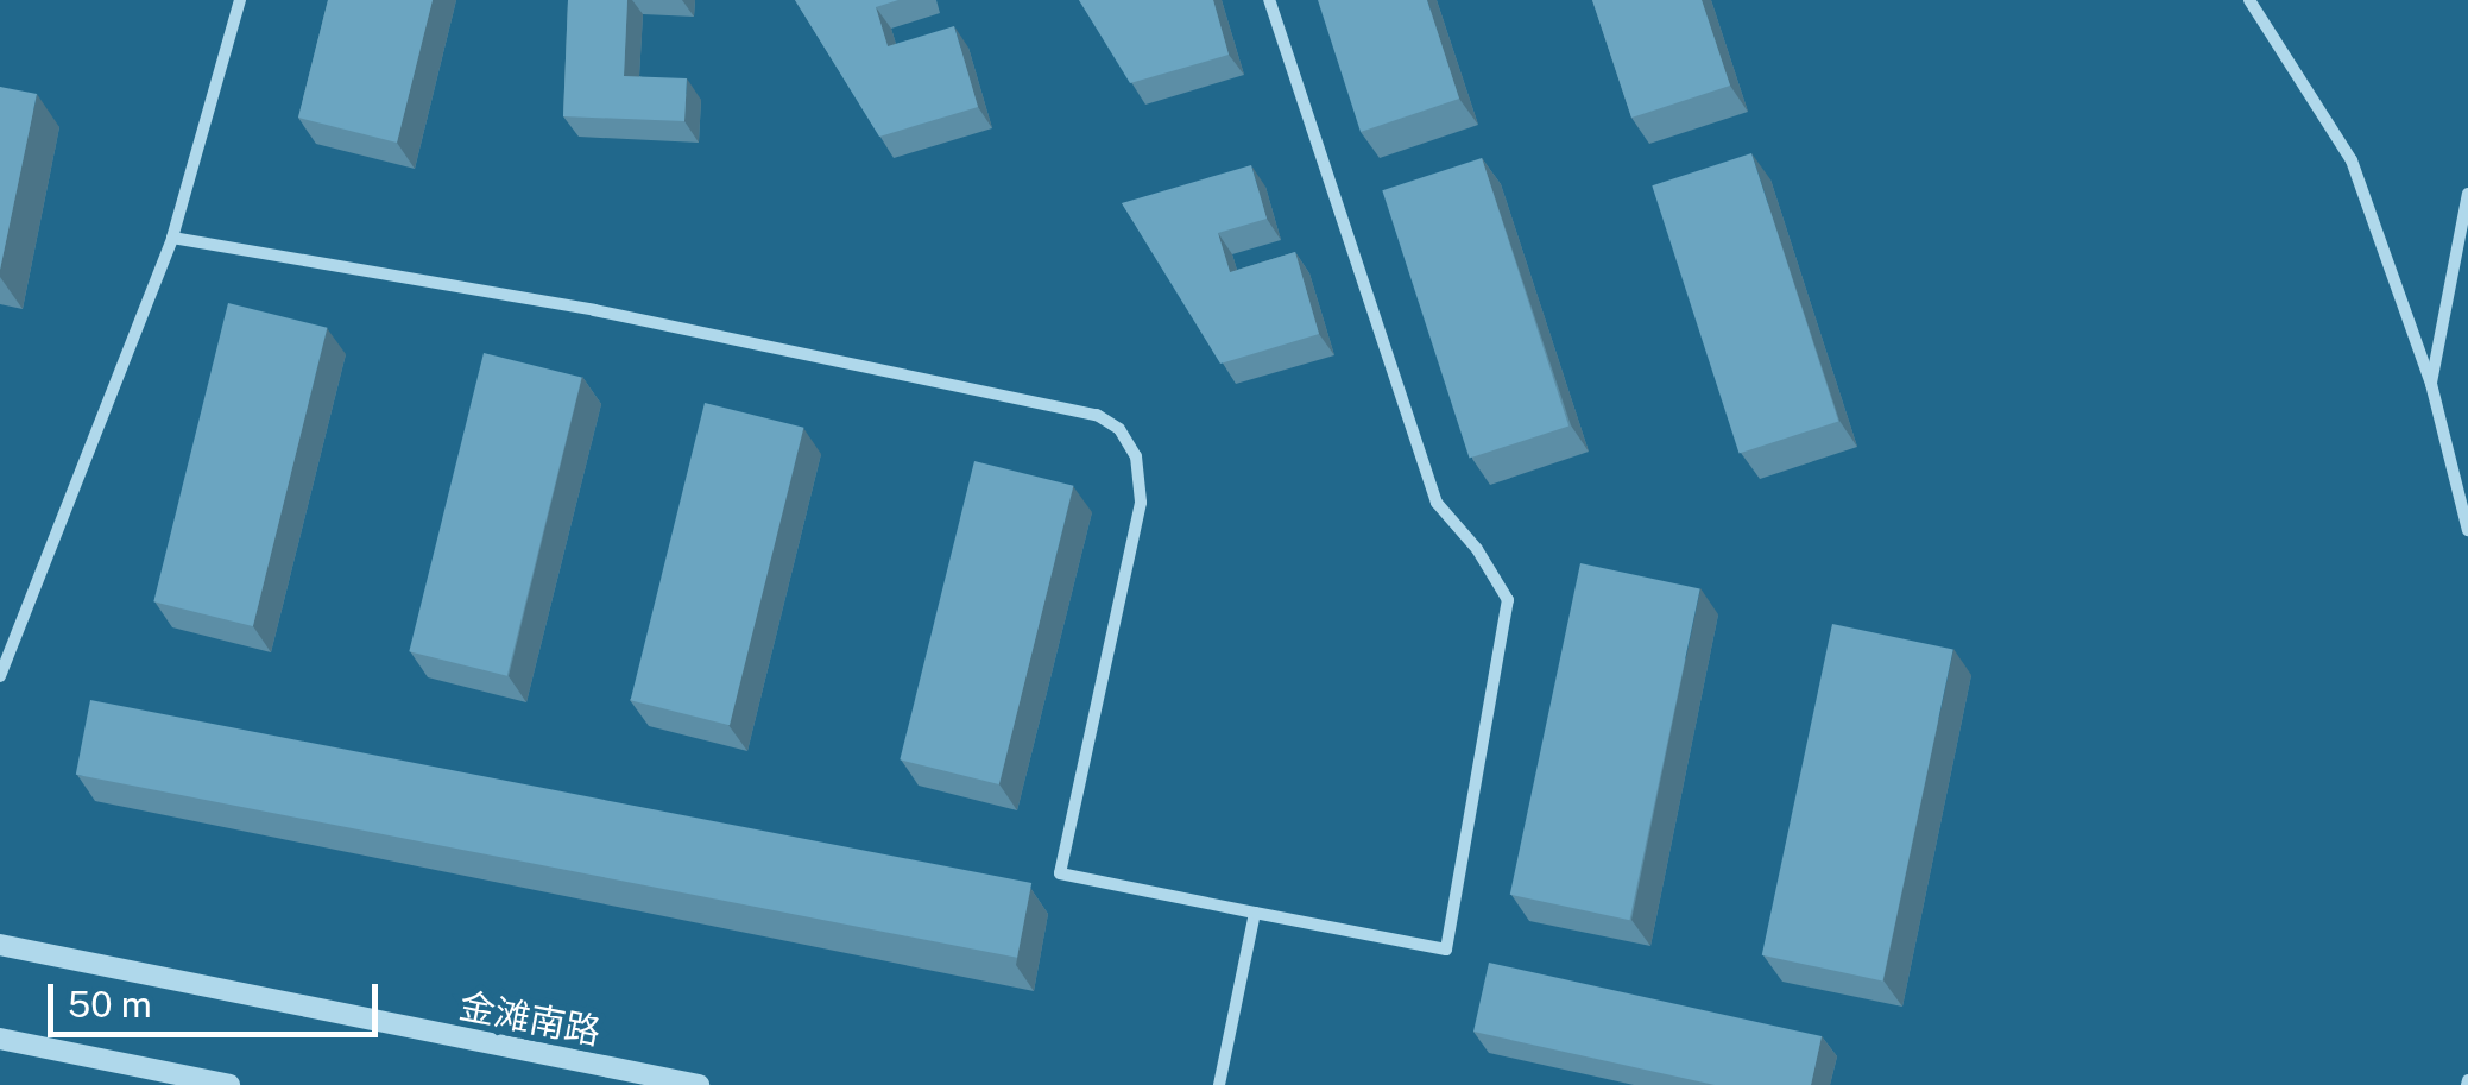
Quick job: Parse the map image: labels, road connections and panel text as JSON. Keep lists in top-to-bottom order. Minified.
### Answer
{"streets":{"street":["金滩南路"]},"scale_bar":"50 m"}
